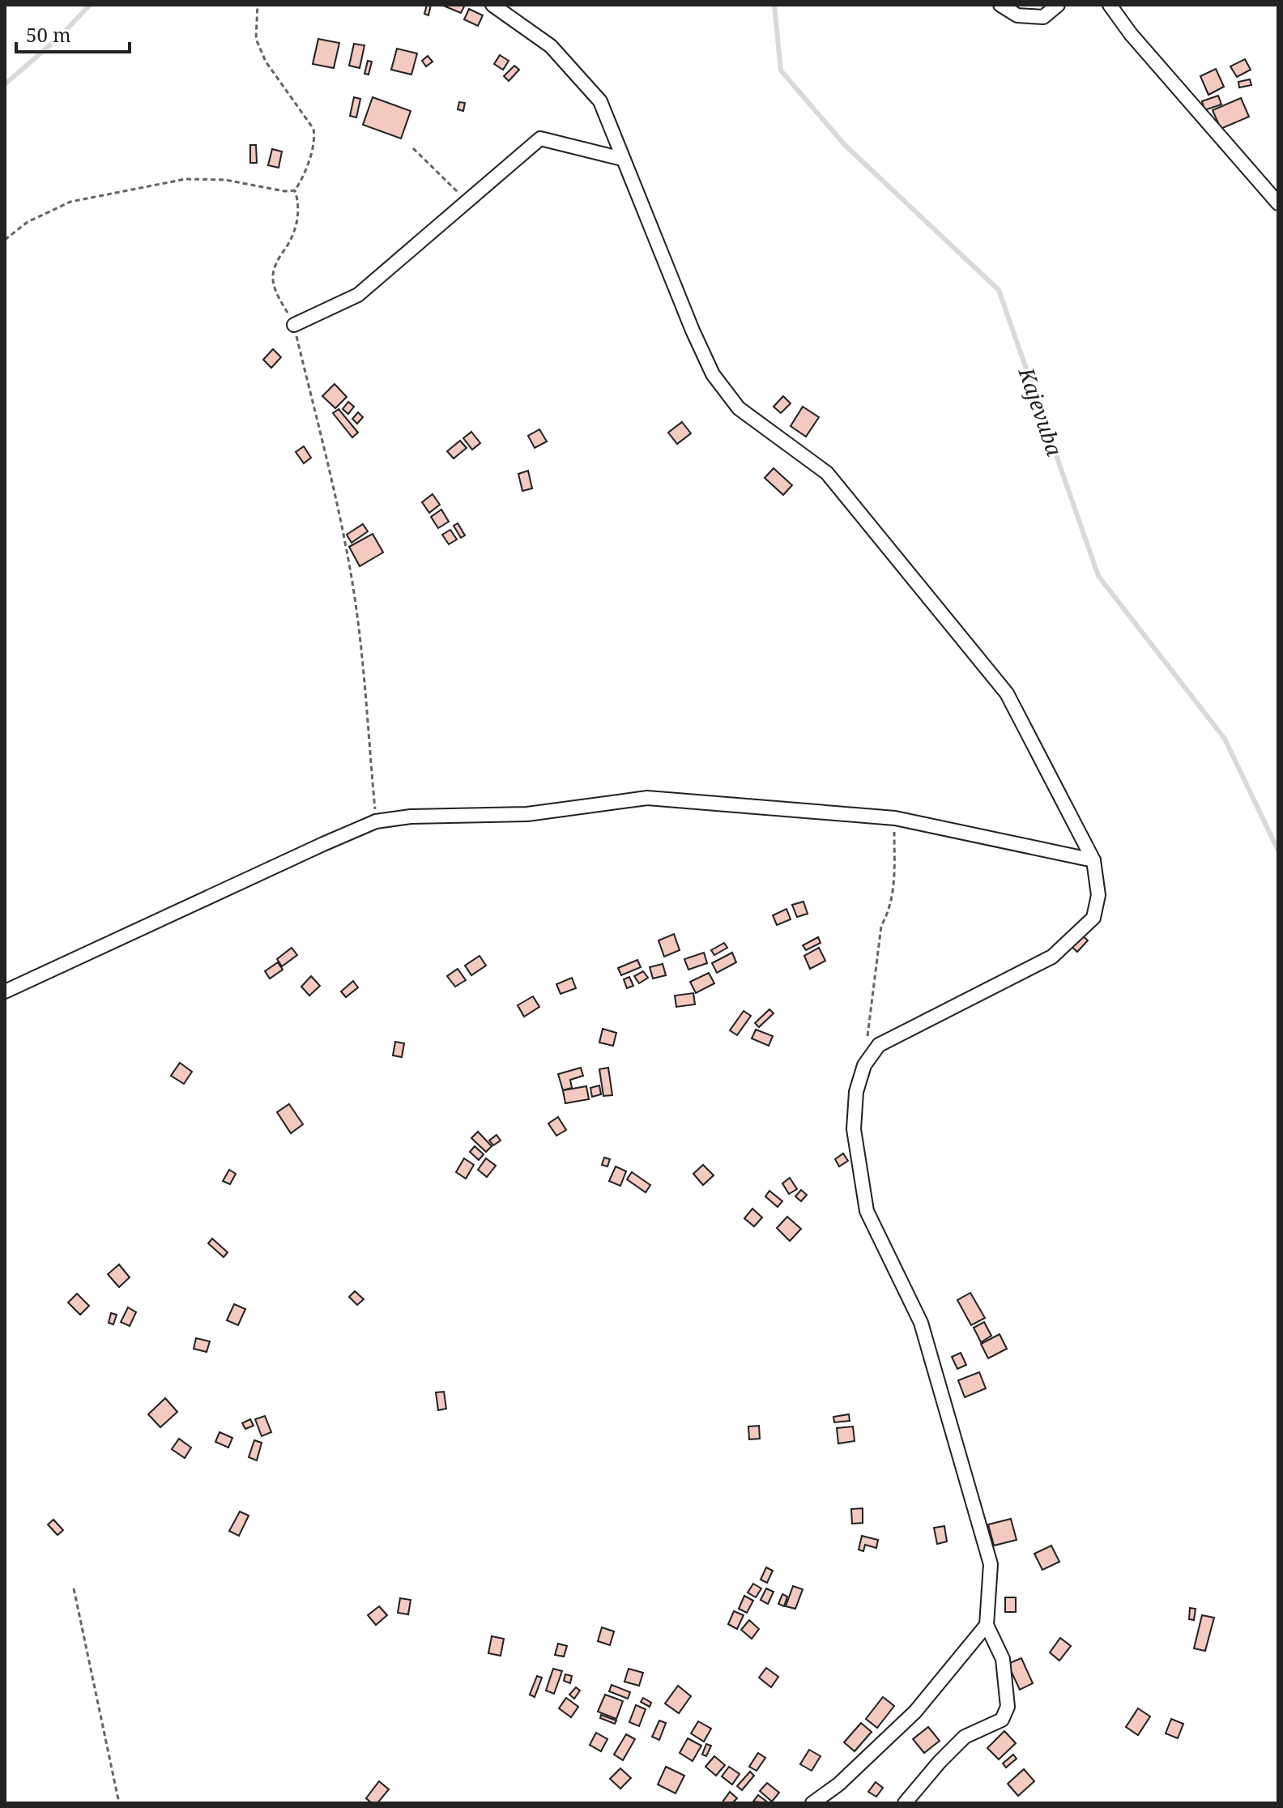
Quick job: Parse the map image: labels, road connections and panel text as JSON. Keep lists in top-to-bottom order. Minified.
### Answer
{"water":["Kajevuba"],"scale_bar":"50 m"}
